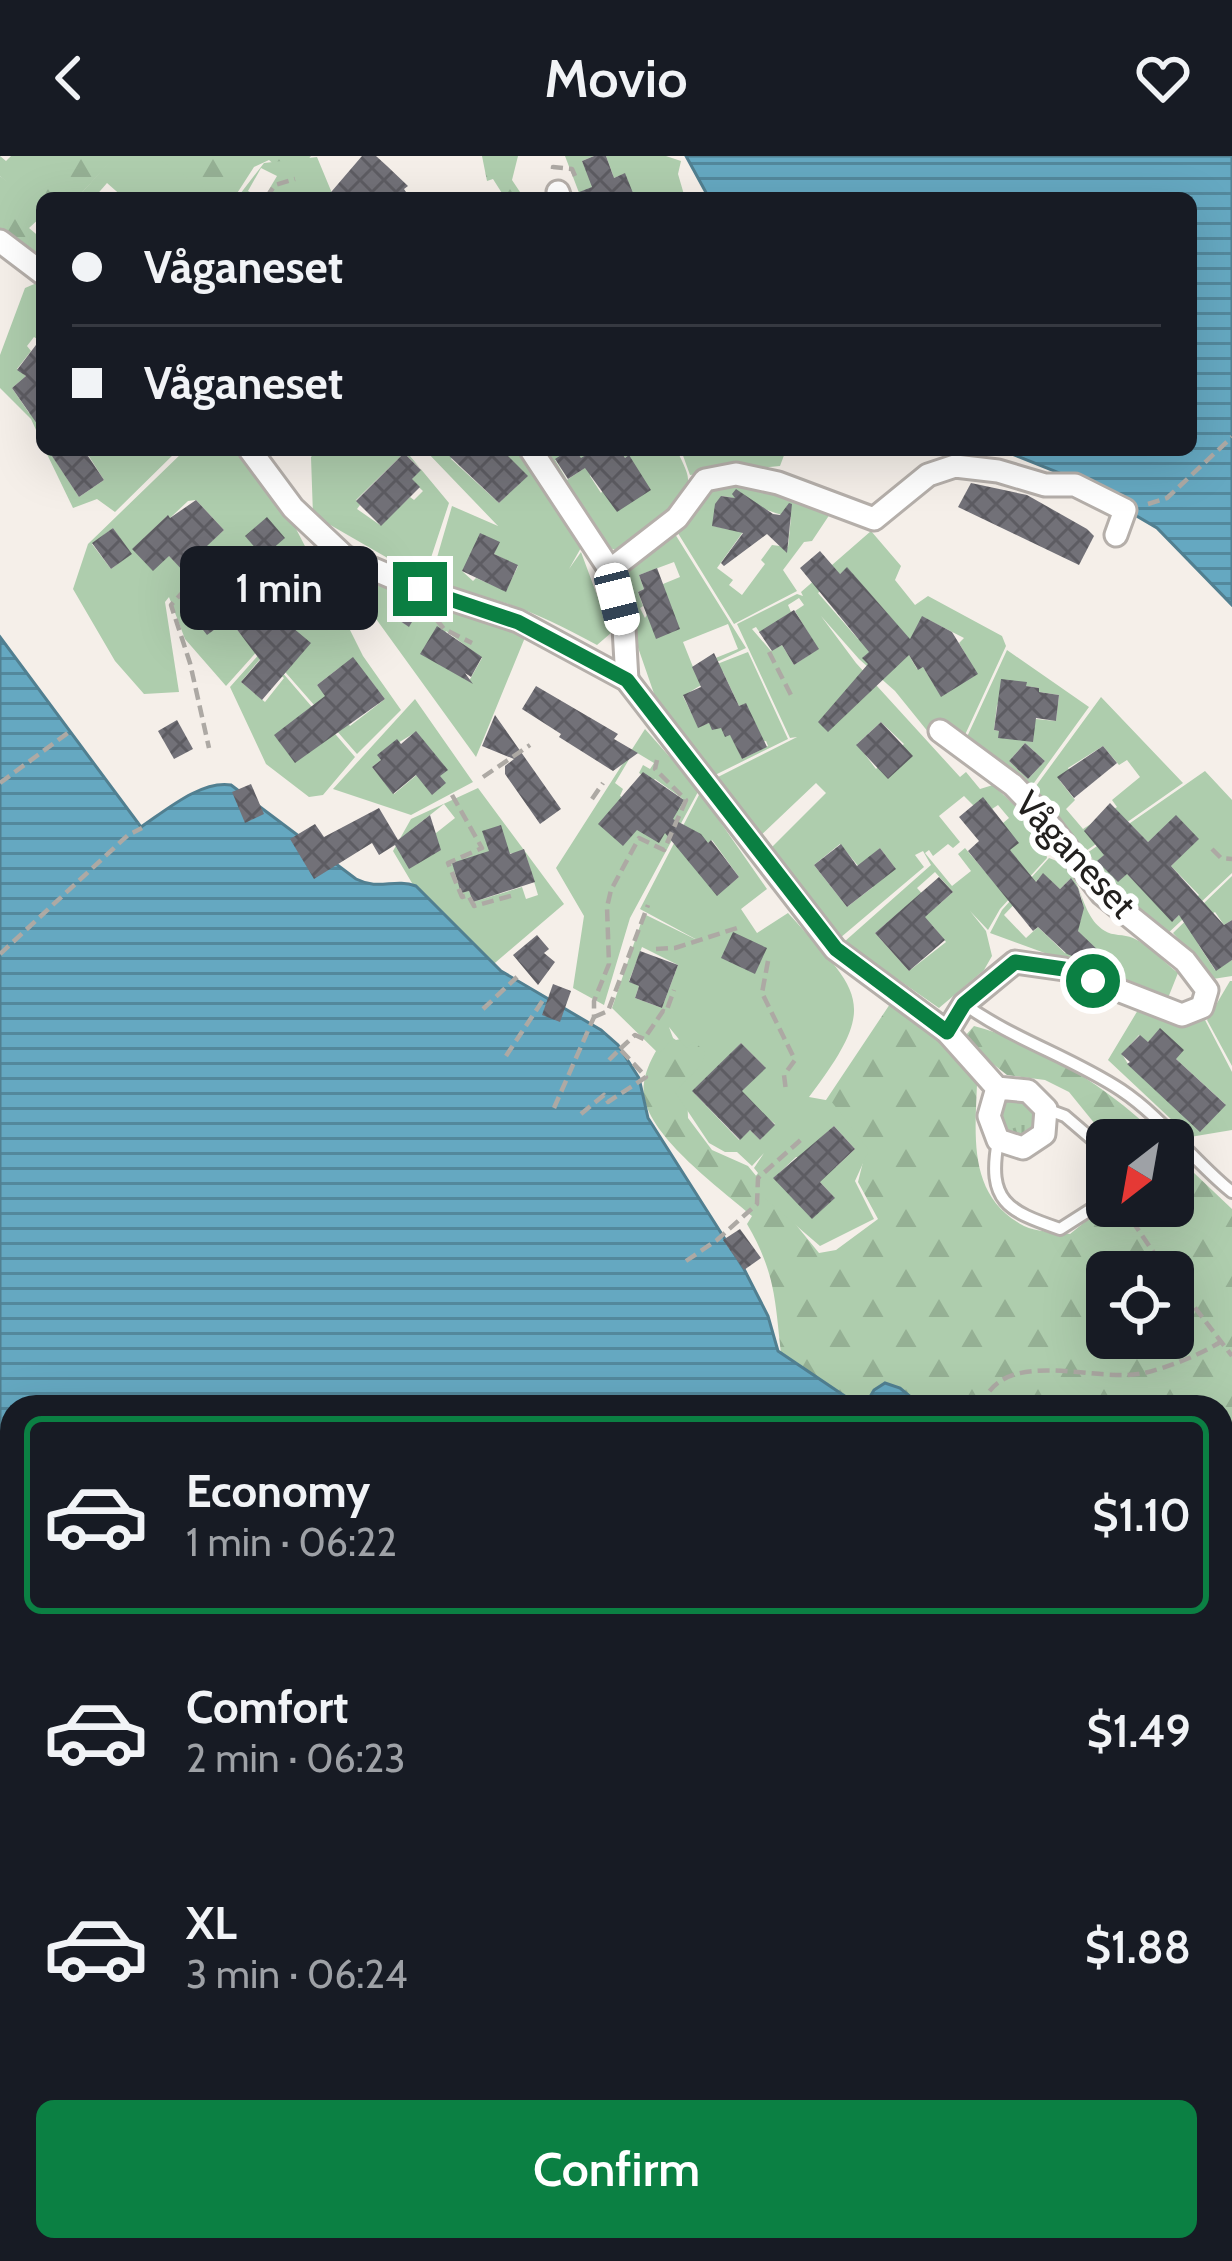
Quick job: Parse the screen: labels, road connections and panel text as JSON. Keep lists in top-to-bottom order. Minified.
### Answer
{"streets":{"street":["Våganeset"]},"north":"bottom left","page":{"header":"Movio","banner":["Våganeset","Våganeset"],"bubble":"1 min","list":[{"name":"Economy","note":"1 min · 06:22","value":"$1.10"},{"name":"Comfort","note":"2 min · 06:23","value":"$1.49"},{"name":"XL","note":"3 min · 06:24","value":"$1.88"}],"buttons":"Confirm"}}
